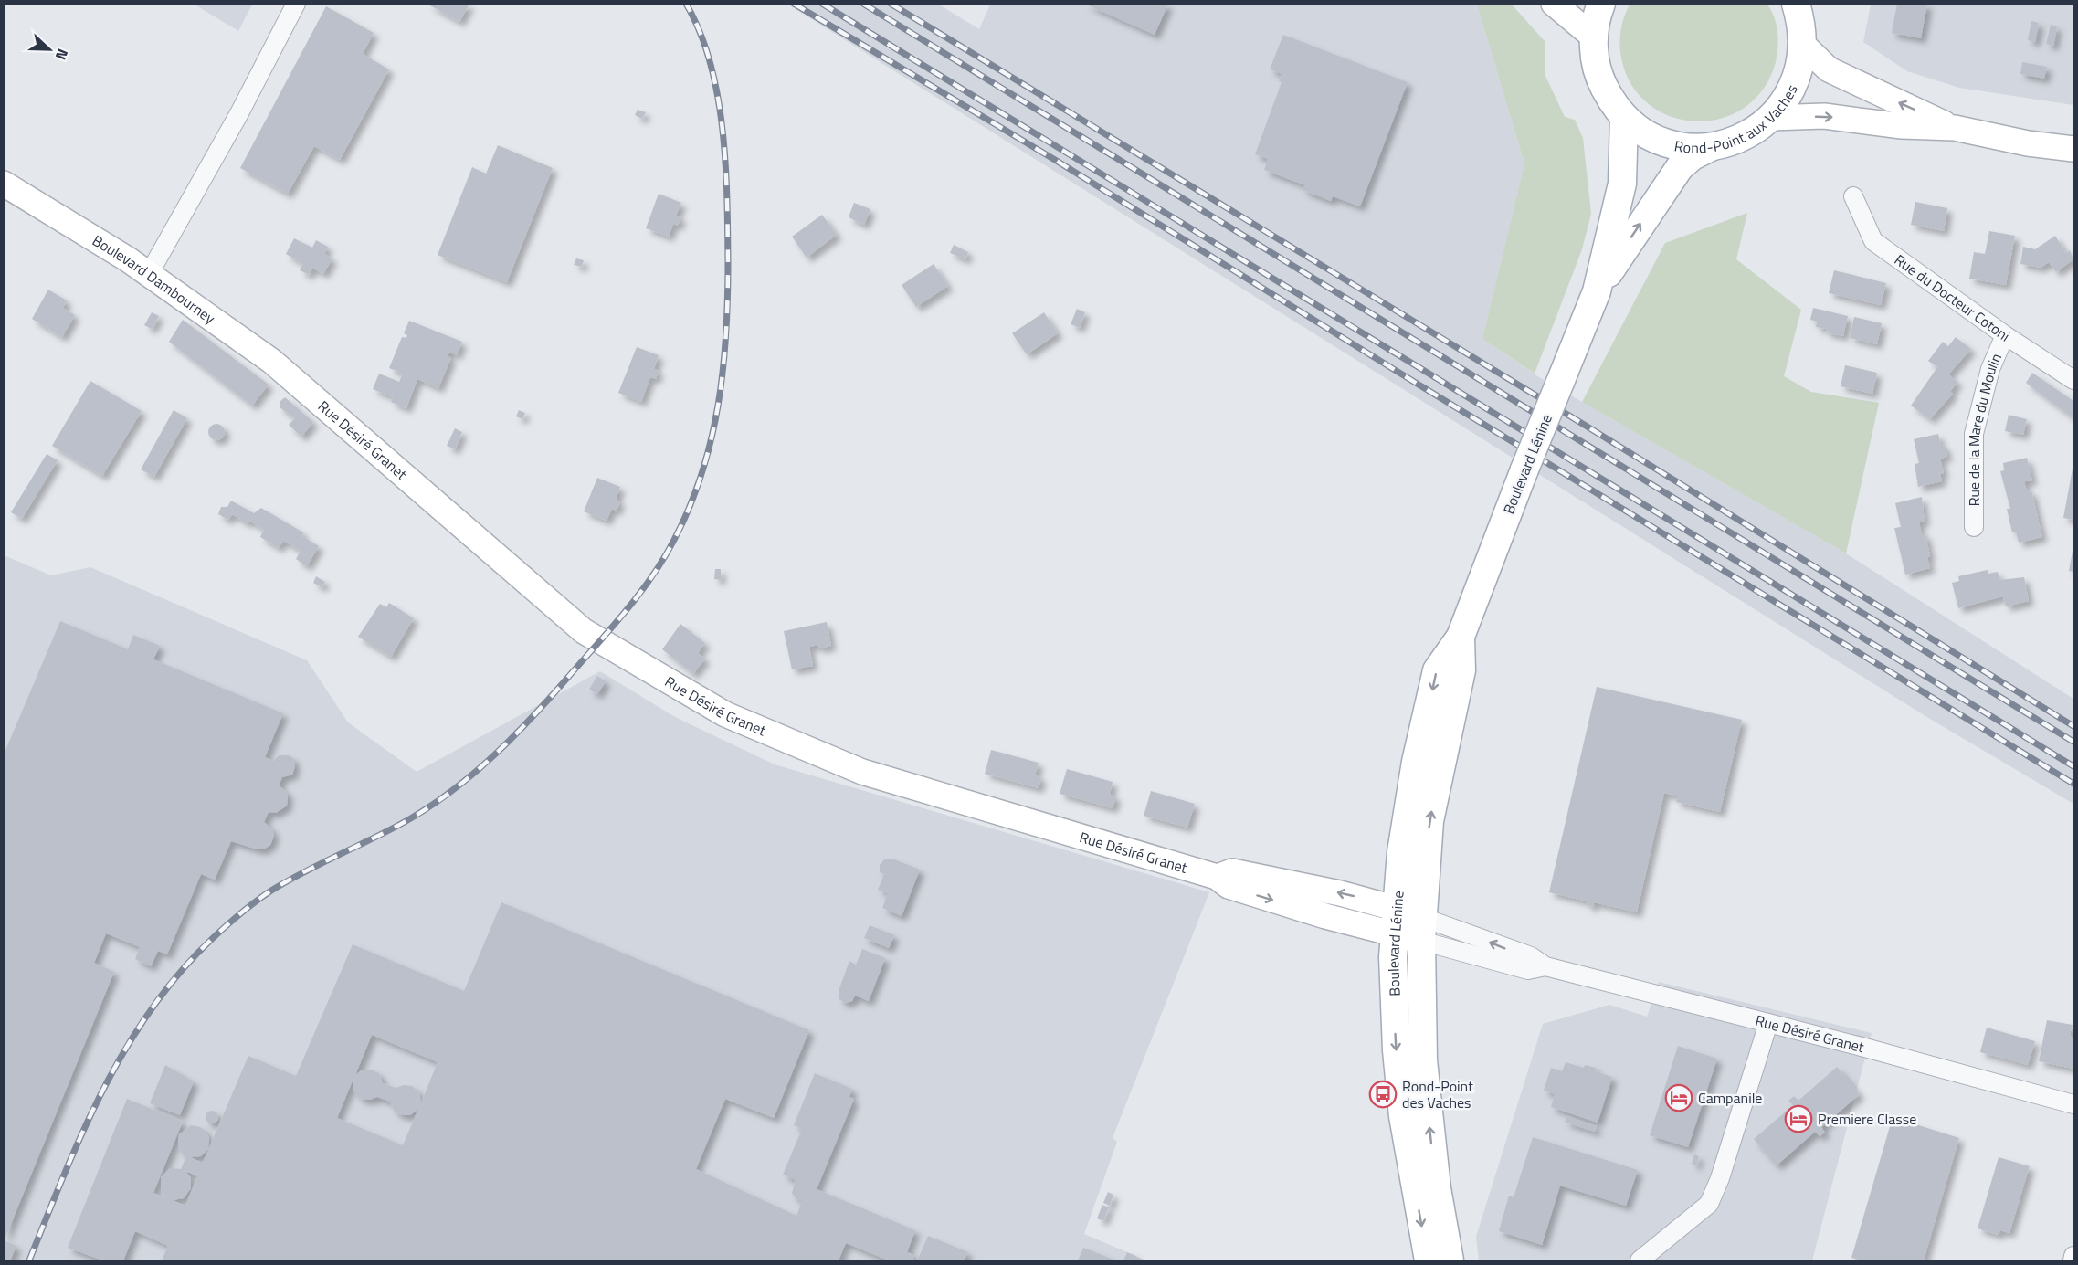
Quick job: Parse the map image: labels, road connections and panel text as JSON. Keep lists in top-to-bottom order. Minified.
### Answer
{"streets":{"main road":["Rond-Point aux Vaches","Boulevard Lénine"],"street":["Boulevard Dambourney","Rue du Docteur Cotoni","Rue de la Mare du Moulin","Rue Désiré Granet"]},"crossings":[["Rond-Point aux Vaches","Boulevard Lénine"],["Boulevard Dambourney","Rue Désiré Granet"],["Rue du Docteur Cotoni","Rue de la Mare du Moulin"],["Rue Désiré Granet","Boulevard Lénine"]],"places":{"bus stop":["Rond-Point des Vaches"],"hotel":["Campanile","Premiere Classe"]},"north":"right"}
